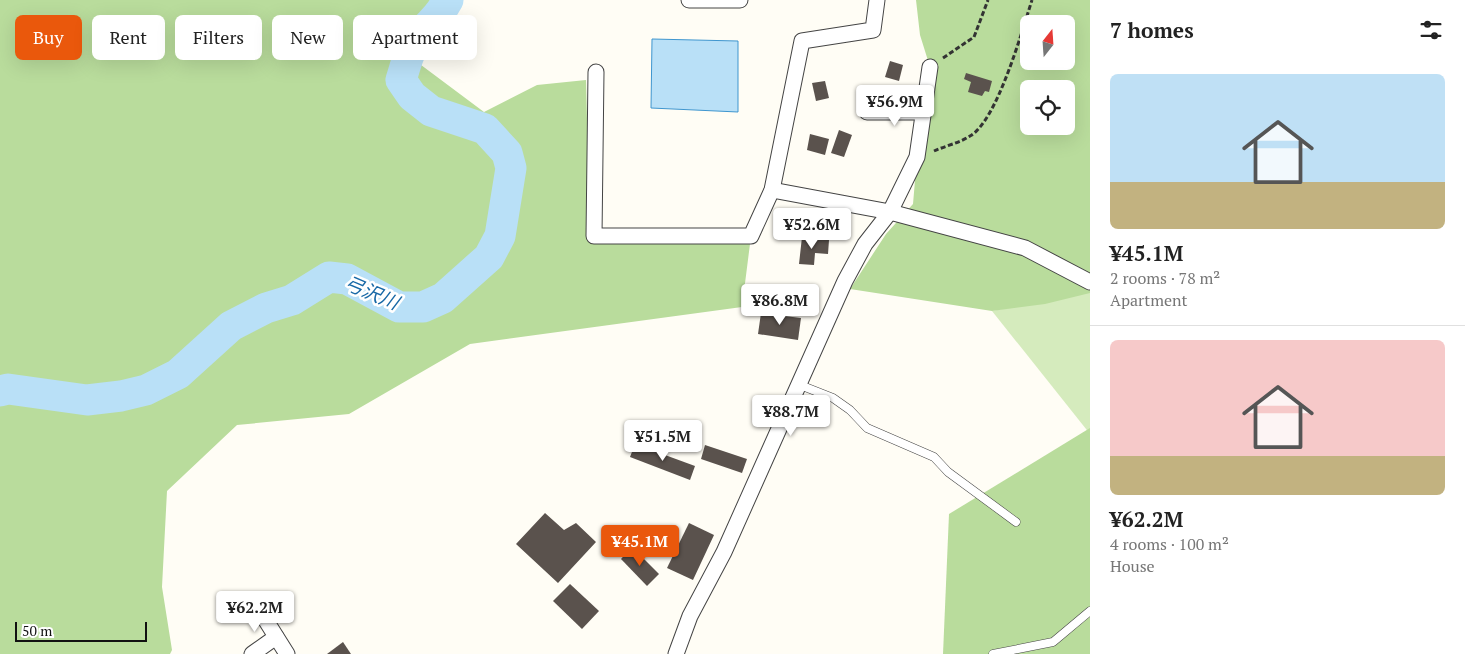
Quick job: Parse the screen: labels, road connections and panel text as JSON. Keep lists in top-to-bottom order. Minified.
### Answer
{"water":["弓沢川"],"scale_bar":"50 m","north":"top","page":{"heading":"7 homes","chip":["Buy","Rent","Filters","New","Apartment"],"list":[{"name":"¥45.1M","note":"2 rooms · 78 m² · Apartment"},{"name":"¥62.2M","note":"4 rooms · 100 m² · House"}],"price":["¥56.9M","¥52.6M","¥86.8M","¥88.7M","¥51.5M","¥45.1M","¥62.2M"],"scale":"50 m"}}
